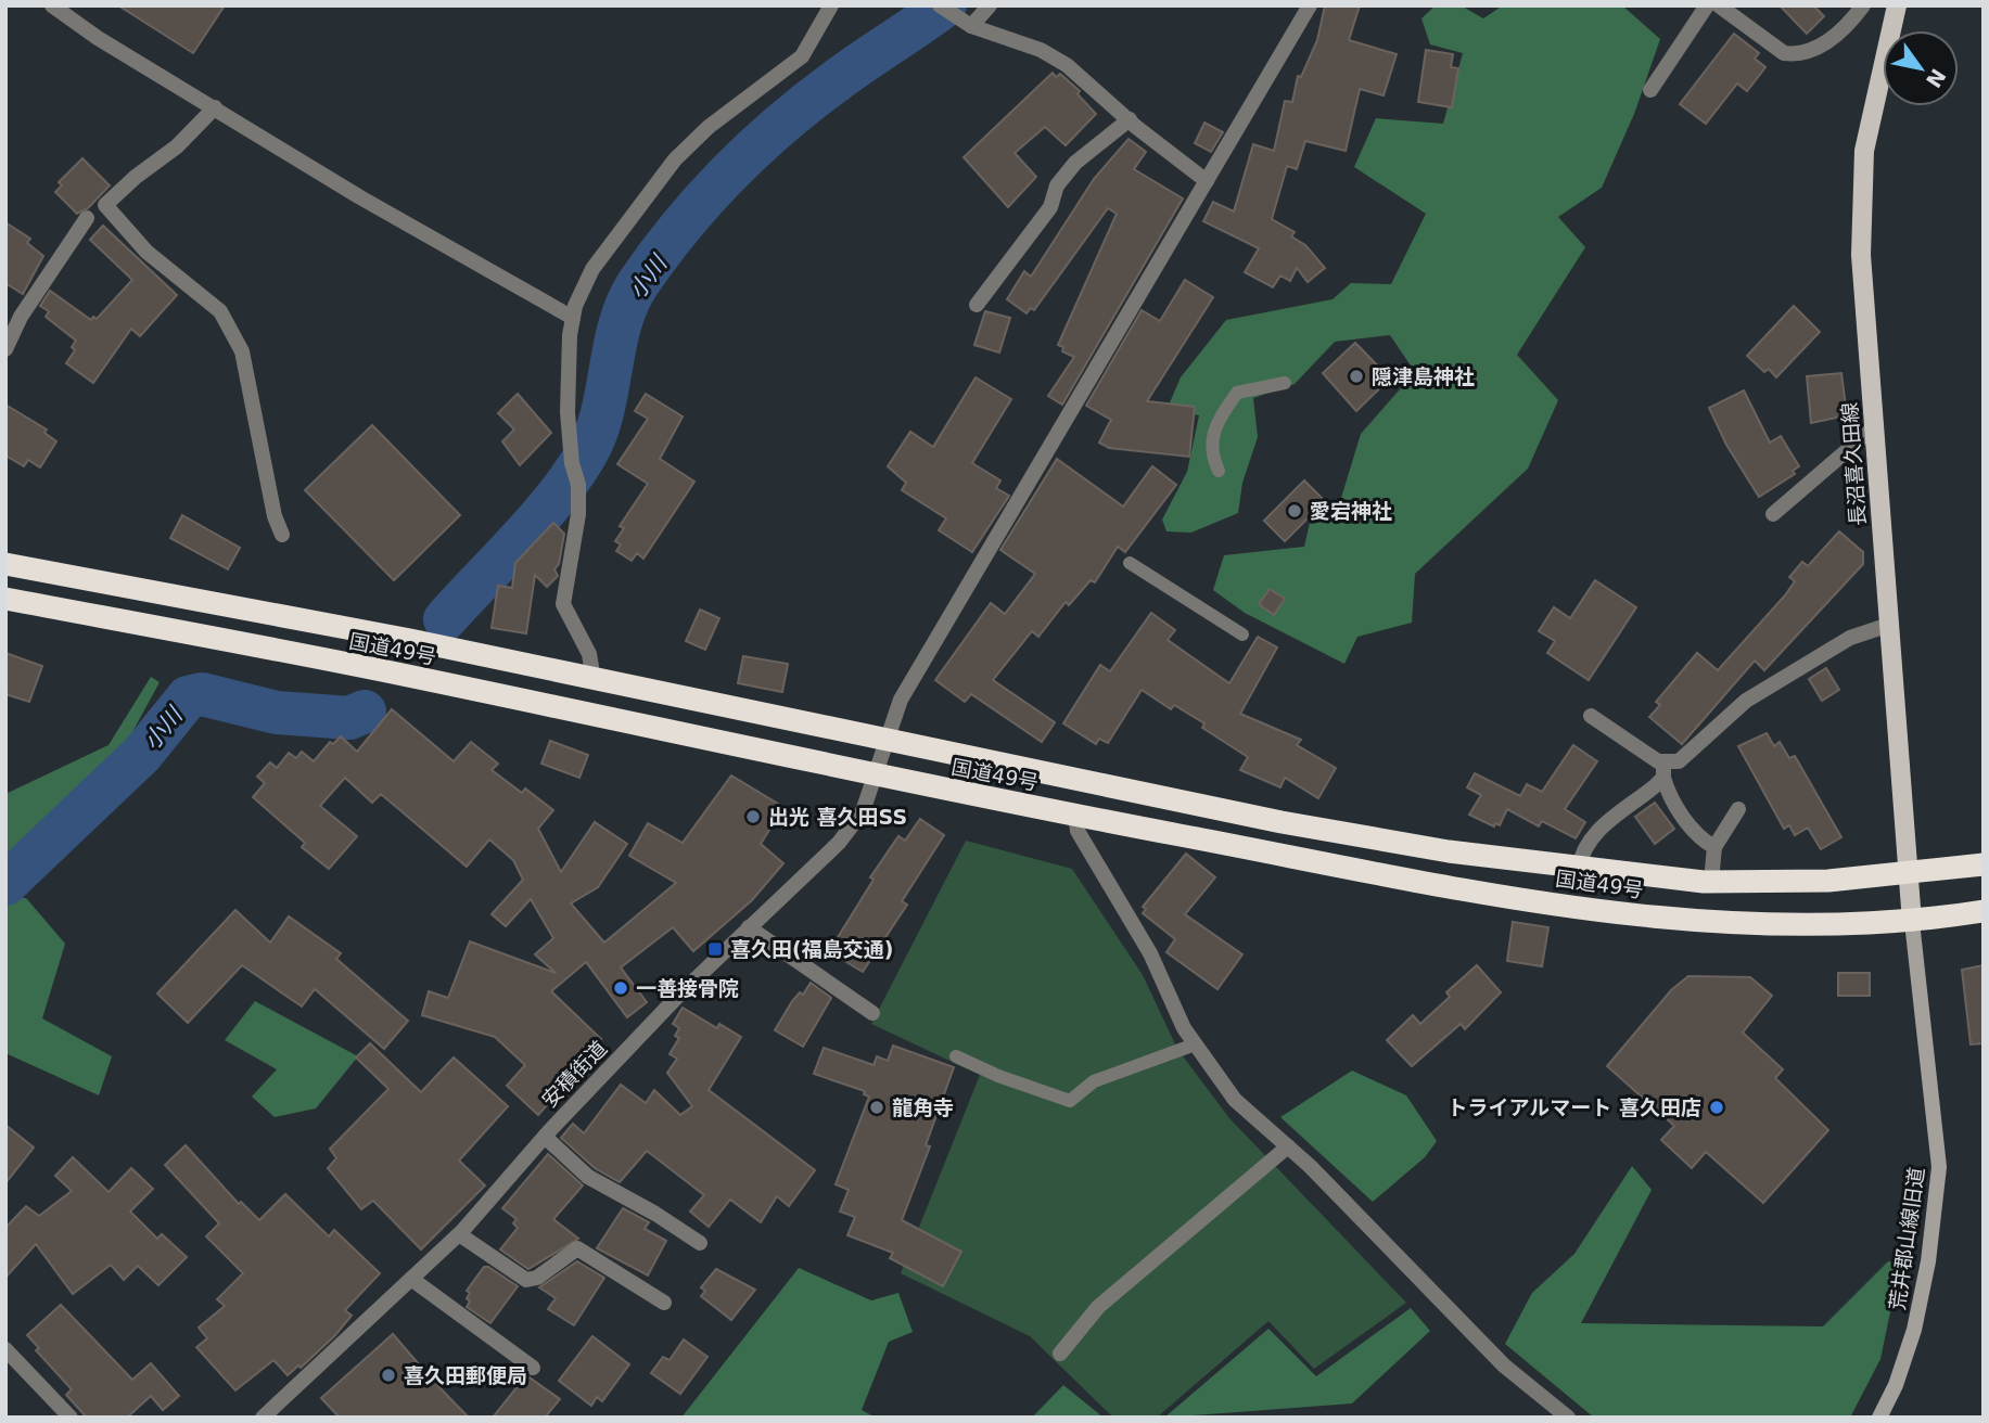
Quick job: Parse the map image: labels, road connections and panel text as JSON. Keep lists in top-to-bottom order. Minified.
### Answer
{"streets":{"highway":["国道49号"],"main road":["長沼喜久田線"],"street":["安積街道","荒井郡山線旧道"]},"crossings":[["長沼喜久田線","国道49号"],["長沼喜久田線","荒井郡山線旧道"],["国道49号","安積街道"],["国道49号","荒井郡山線旧道"]],"water":["小川"],"places":{"other":["隠津島神社","愛宕神社","出光 喜久田SS","一善接骨院","龍角寺","トライアルマート 喜久田店","喜久田郵便局"],"transit":["喜久田(福島交通)"]},"north":"bottom right"}
